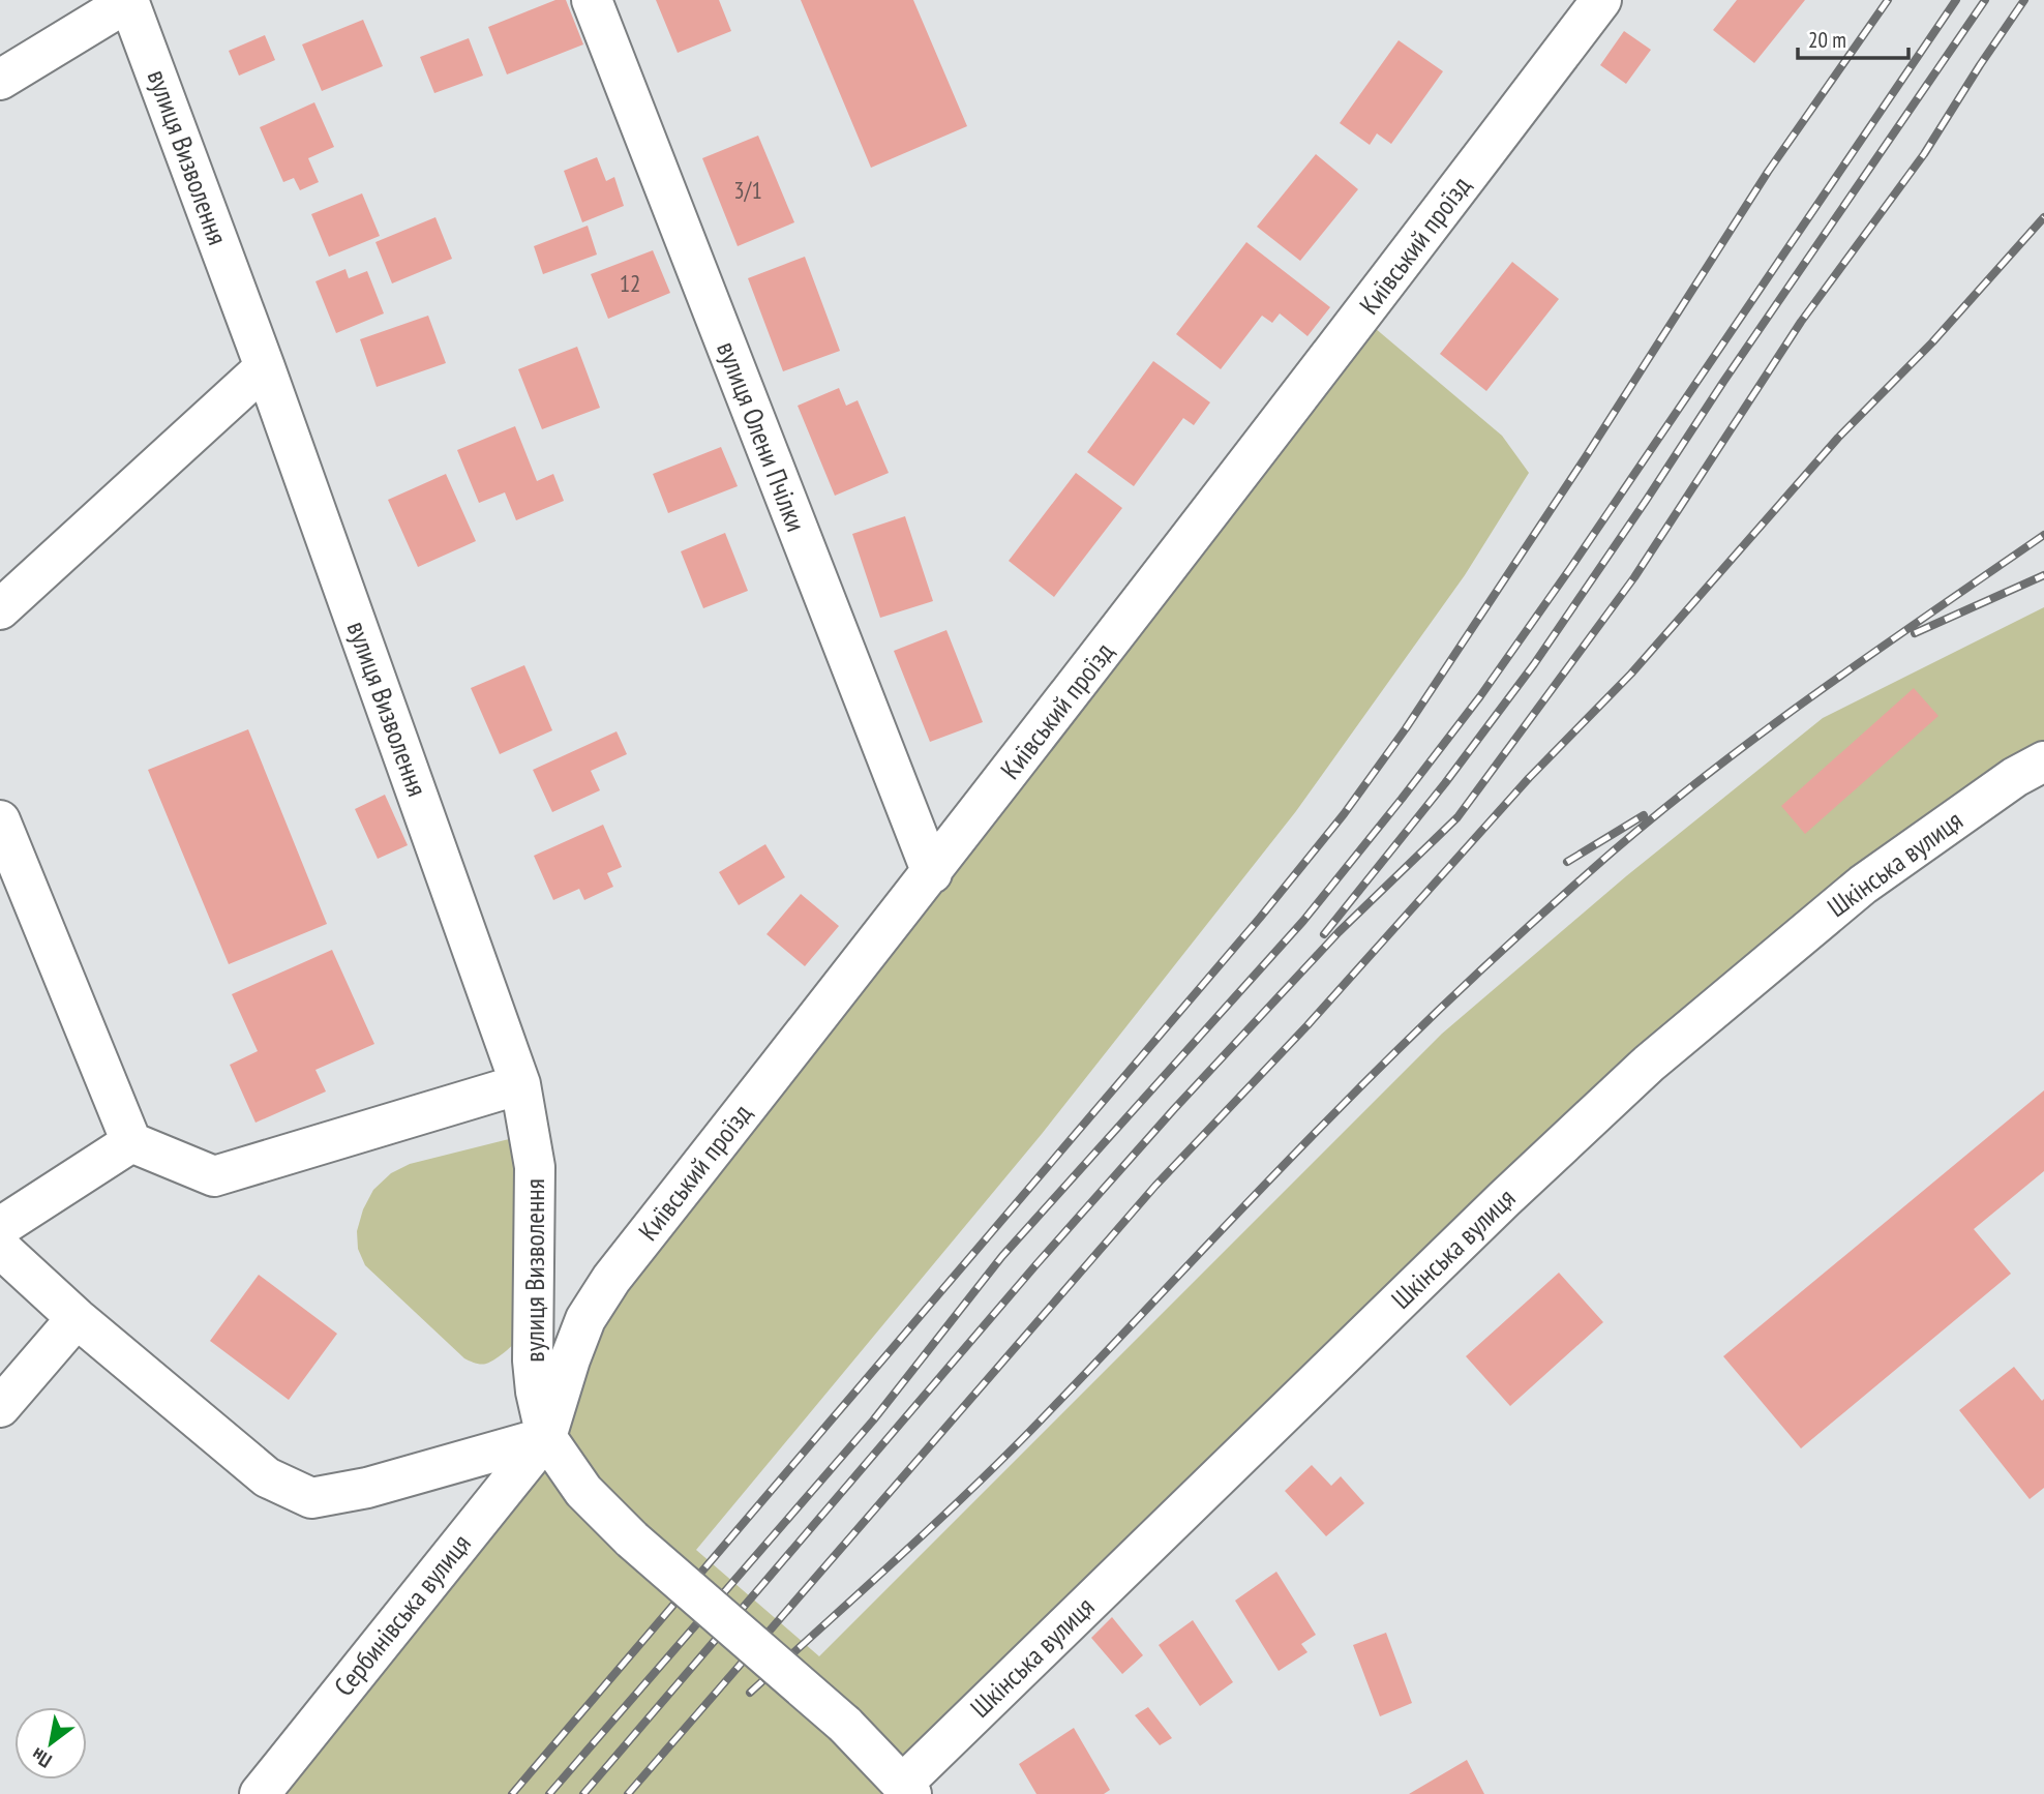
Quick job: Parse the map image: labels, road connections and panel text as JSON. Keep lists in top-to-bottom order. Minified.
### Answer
{"streets":{"street":["вулиця Визволення","Київський проїзд","вулиця Олени Пчілки","Шкінська вулиця","Сербинівська вулиця"]},"crossings":[["вулиця Визволення","Київський проїзд"],["вулиця Визволення","Шкінська вулиця"],["вулиця Визволення","Сербинівська вулиця"],["Київський проїзд","вулиця Олени Пчілки"],["Київський проїзд","Сербинівська вулиця"]],"house_numbers":["3/1","12"],"scale_bar":"20 m","north":"bottom left"}
